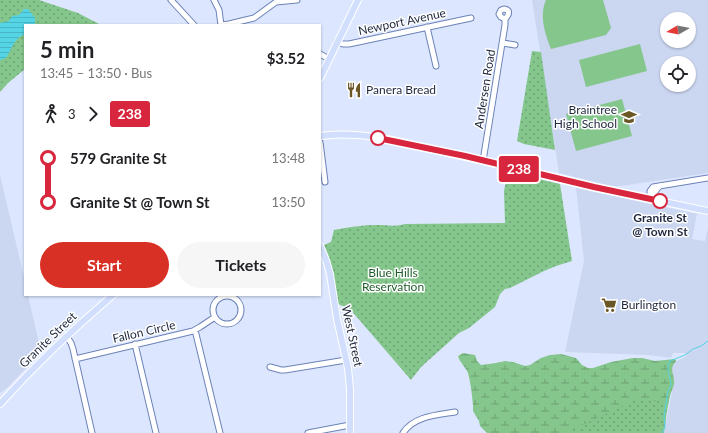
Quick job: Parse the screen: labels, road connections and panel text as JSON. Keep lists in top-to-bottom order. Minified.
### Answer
{"streets":{"main road":["West Street","Granite Street"],"street":["Newport Avenue","Andersen Road","Fallon Circle"]},"parks":["Blue Hills Reservation"],"places":{"restaurant":["Panera Bread"],"school or university":["Braintree High School"],"other":["Granite St @ Town St"],"supermarket":["Burlington"]},"lines":["bus line 238"],"north":"left","page":{"on_map":"238","heading":["5 min","13:45 – 13:50 · Bus","$3.52"],"legs":["3","238"],"list":[{"name":"579 Granite St","value":"13:48"},{"name":"Granite St @ Town St","value":"13:50"}],"buttons":["Start","Tickets"]}}
